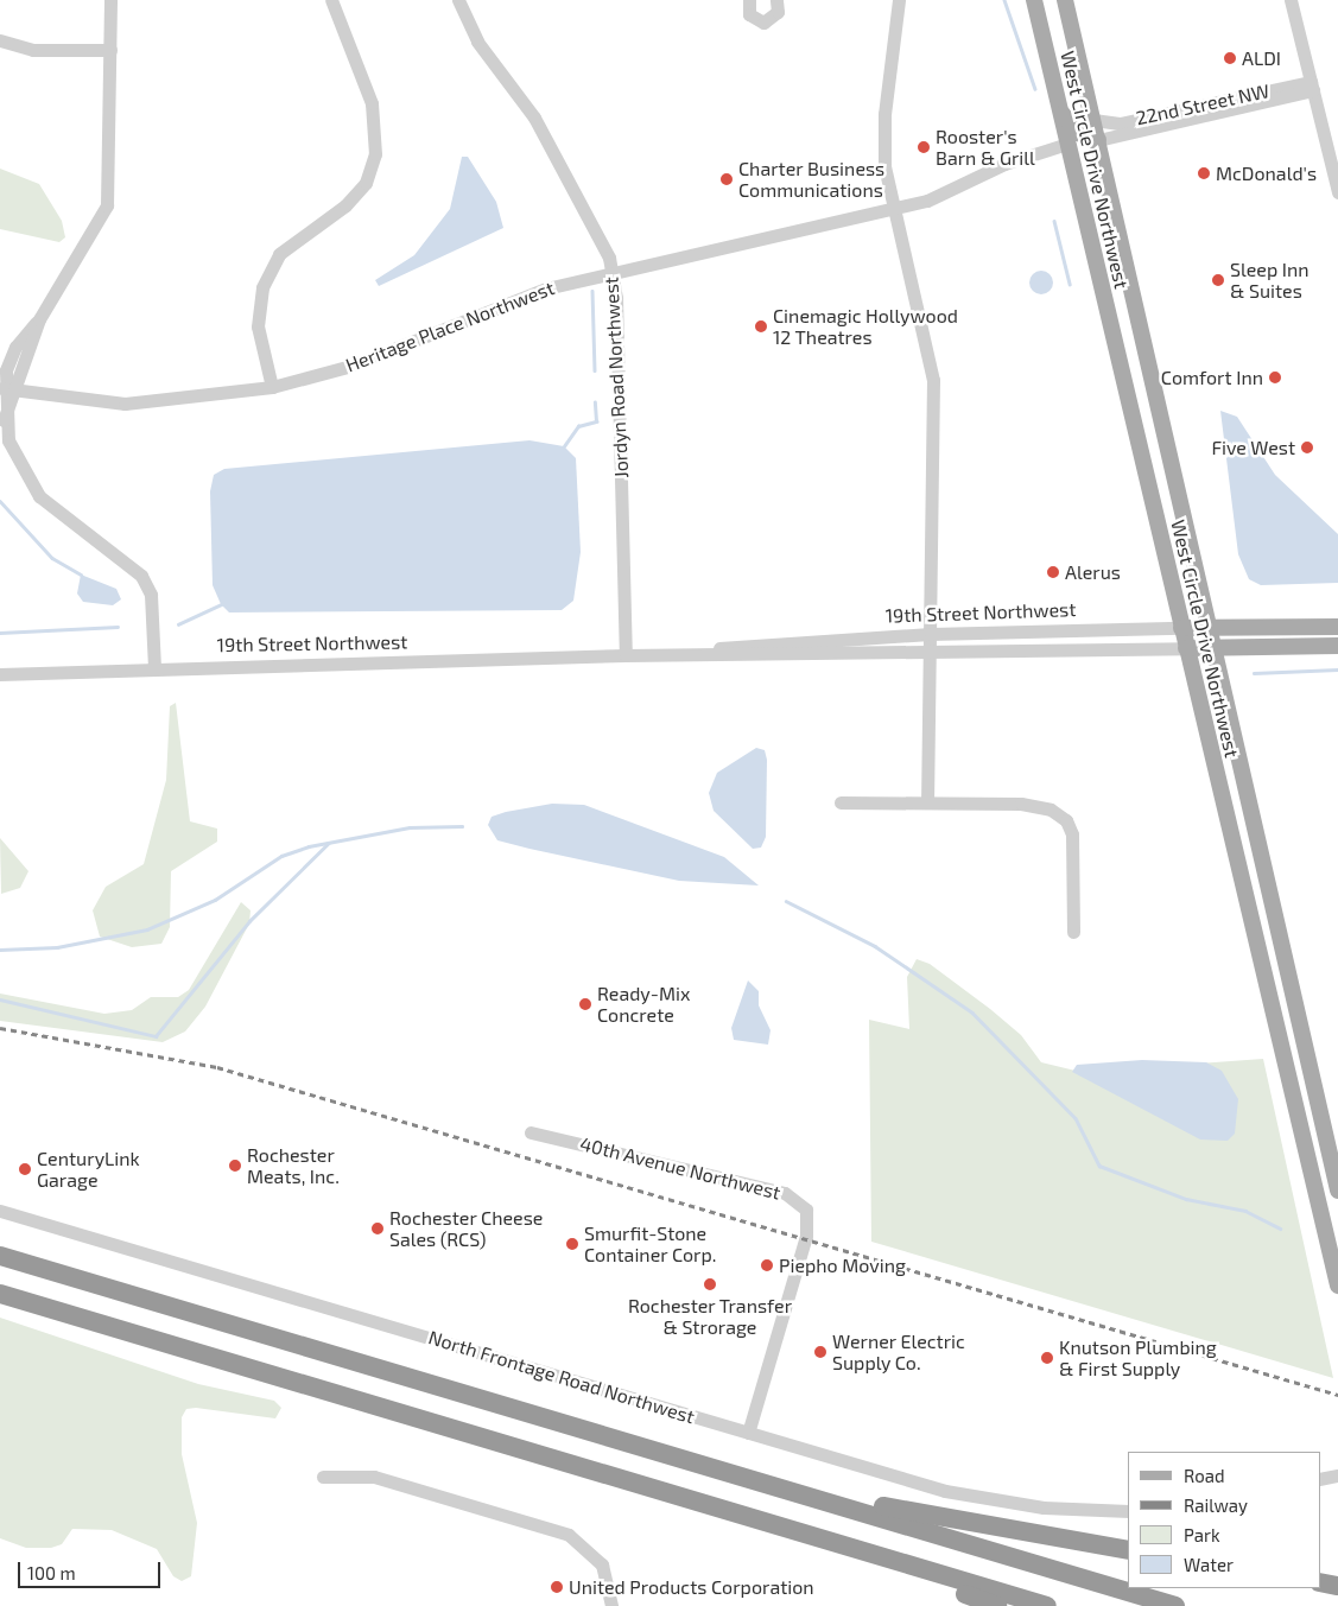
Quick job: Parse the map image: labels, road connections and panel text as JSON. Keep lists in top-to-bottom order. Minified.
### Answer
{"streets":{"main road":["West Circle Drive Northwest","19th Street Northwest"],"street":["22nd Street NW","Heritage Place Northwest","Jordyn Road Northwest","40th Avenue Northwest","North Frontage Road Northwest"]},"crossings":[["22nd Street NW","West Circle Drive Northwest"],["West Circle Drive Northwest","Heritage Place Northwest"],["West Circle Drive Northwest","19th Street Northwest"],["Heritage Place Northwest","Jordyn Road Northwest"],["Jordyn Road Northwest","19th Street Northwest"],["40th Avenue Northwest","North Frontage Road Northwest"]],"places":["ALDI","Rooster's Barn & Grill","McDonald's","Charter Business Communications","Sleep Inn & Suites","Cinemagic Hollywood 12 Theatres","Comfort Inn","Five West","Alerus","Ready-Mix Concrete","Rochester Meats, Inc.","CenturyLink Garage","Rochester Cheese Sales (RCS)","Smurfit-Stone Container Corp.","Piepho Moving","Rochester Transfer & Strorage","Werner Electric Supply Co.","Knutson Plumbing & First Supply","United Products Corporation"],"legend":["Road","Railway","Park","Water"],"scale_bar":"100 m"}
